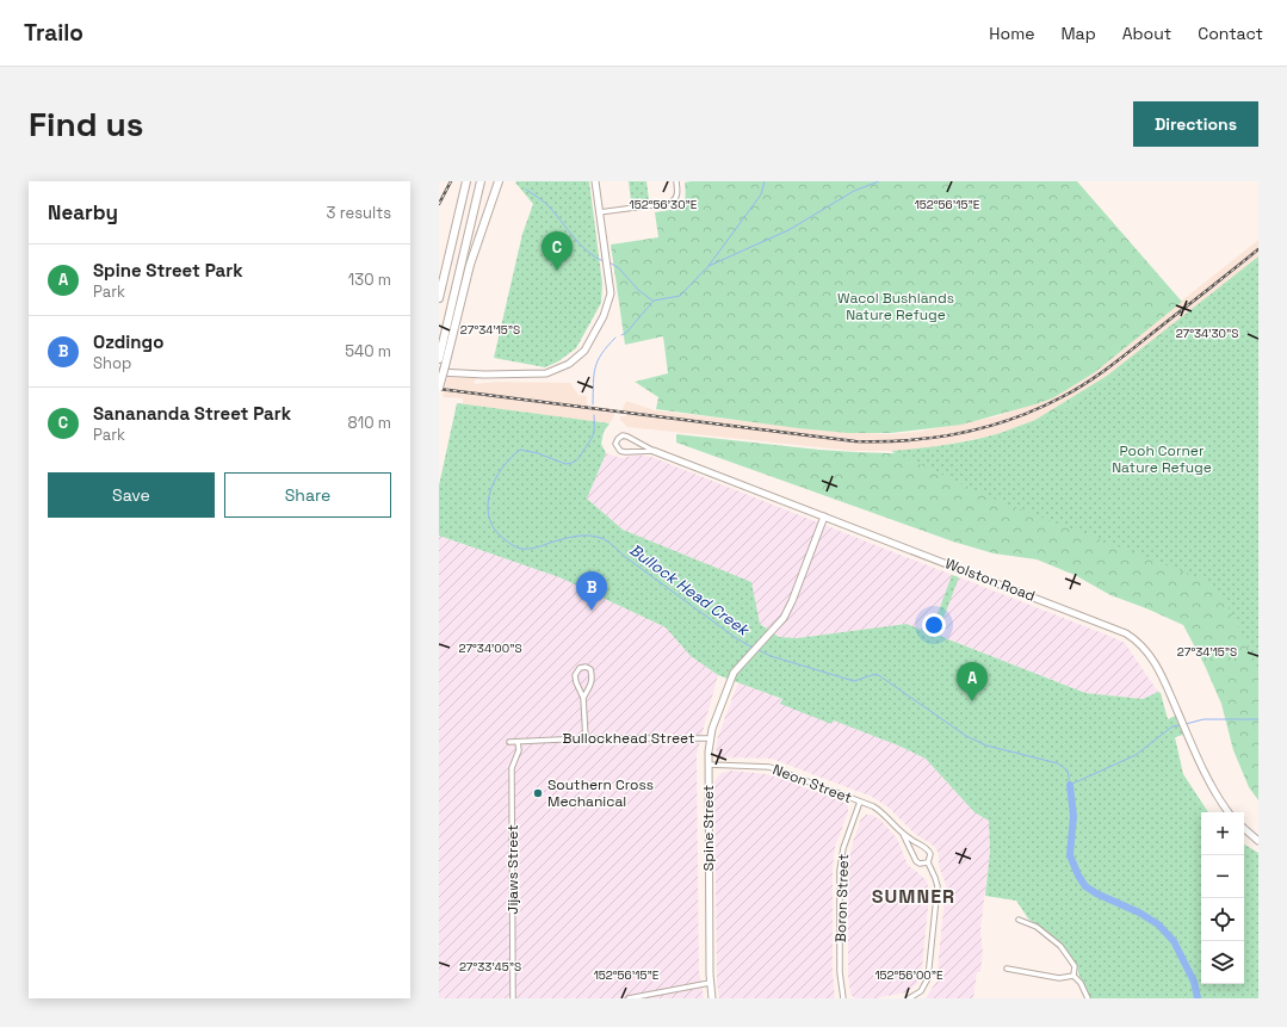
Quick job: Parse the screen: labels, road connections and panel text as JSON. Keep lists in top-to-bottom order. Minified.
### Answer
{"streets":{"street":["Wolston Road","Bullockhead Street","Neon Street","Spine Street","Jijaws Street","Boron Street"]},"crossings":[["Wolston Road","Spine Street"],["Bullockhead Street","Spine Street"],["Bullockhead Street","Jijaws Street"],["Neon Street","Spine Street"],["Neon Street","Boron Street"]],"districts":["SUMNER"],"water":["Bullock Head Creek"],"parks":["Wacol Bushlands Nature Refuge","Pooh Corner Nature Refuge"],"places":["Southern Cross Mechanical"],"page":{"header":"Trailo","nav":["Home","Map","About","Contact"],"buttons":["Directions",["Save","Share"]],"title":"Find us","heading":["Nearby","3 results"],"pins":["C","B","A"],"list":[{"mark":"A","name":"Spine Street Park","note":"Park","value":"130 m"},{"mark":"B","name":"Ozdingo","note":"Shop","value":"540 m"},{"mark":"C","name":"Sanananda Street Park","note":"Park","value":"810 m"}],"map_buttons":["+","−"]},"coordinates":["152°56'30\"E","152°56'15\"E","27°34'15\"S","27°34'30\"S","27°34'00\"S","27°33'45\"S","152°56'00\"E"]}
